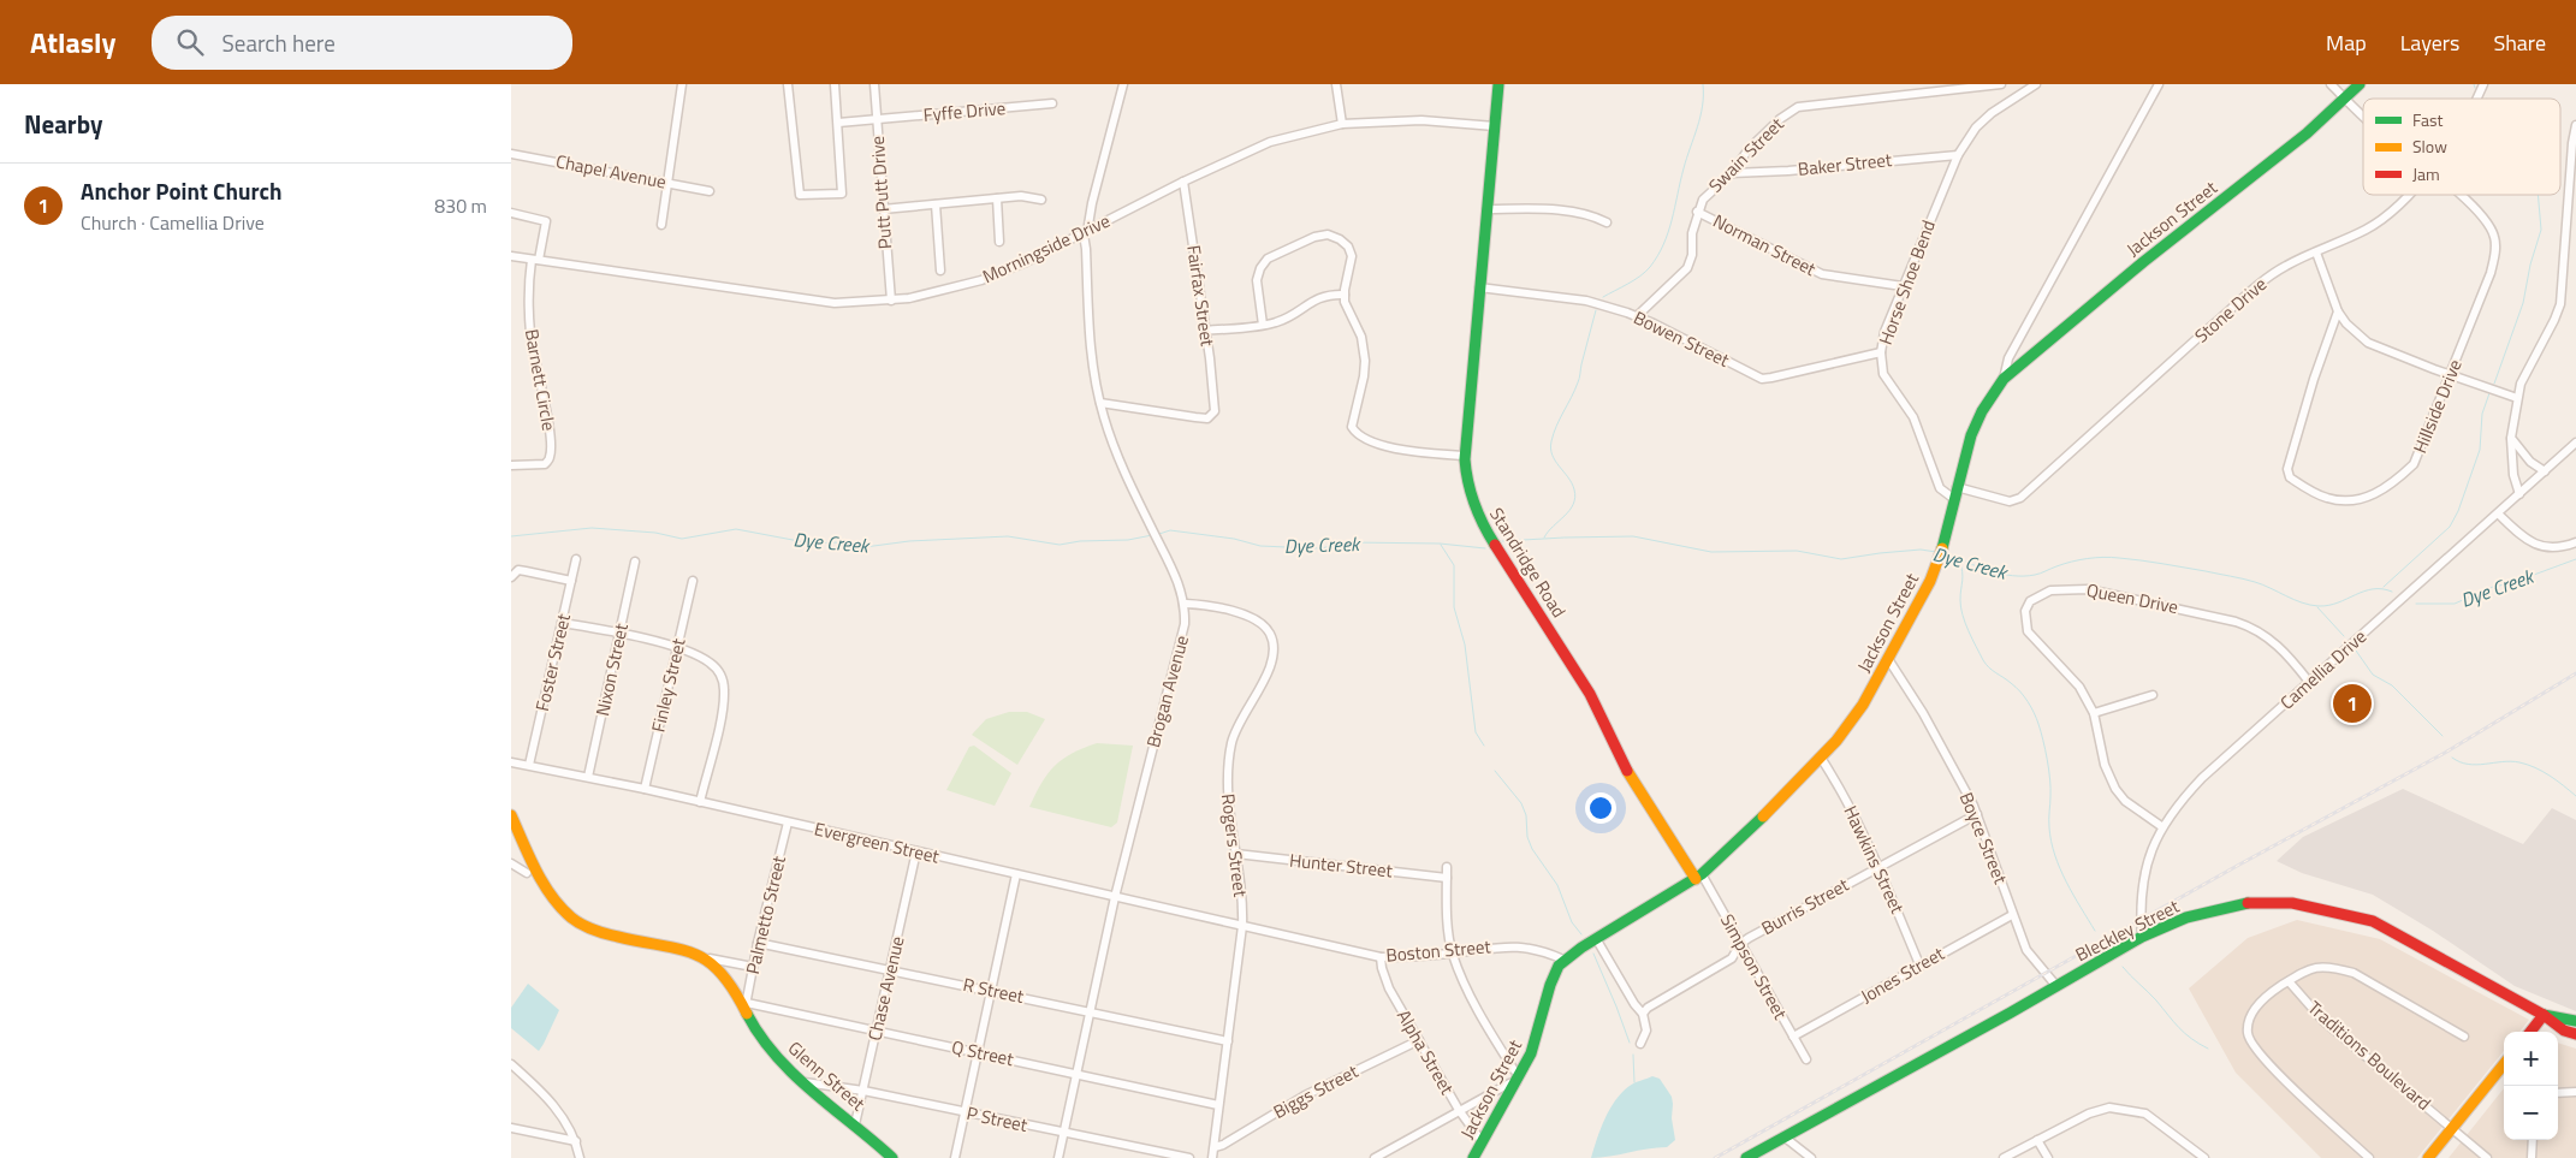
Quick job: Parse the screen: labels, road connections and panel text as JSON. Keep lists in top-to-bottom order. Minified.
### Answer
{"streets":{"street":["Fyffe Drive","Swain Street","Baker Street","Chapel Avenue","Putt Putt Drive","Jackson Street","Norman Street","Morningside Drive","Horse Shoe Bend","Fairfax Street","Stone Drive","Bowen Street","Barnett Circle","Hillside Drive","Standridge Road","Queen Drive","Foster Street","Nixon Street","Camellia Drive","Finley Street","Brogan Avenue","Boyce Street","Evergreen Street","Rogers Street","Hawkins Street","Hunter Street","Burris Street","Palmetto Street","Bleckley Street","Boston Street","Simpson Street","Jones Street","Chase Avenue","R Street","Alpha Street","Q Street","Traditions Boulevard","Glenn Street","Biggs Street","P Street"]},"crossings":[["Fyffe Drive","Putt Putt Drive"],["Swain Street","Baker Street"],["Swain Street","Norman Street"],["Swain Street","Bowen Street"],["Baker Street","Horse Shoe Bend"],["Putt Putt Drive","Morningside Drive"],["Jackson Street","Horse Shoe Bend"],["Jackson Street","Stone Drive"],["Jackson Street","Hillside Drive"],["Jackson Street","Standridge Road"],["Jackson Street","Boyce Street"],["Jackson Street","Hawkins Street"],["Jackson Street","Boston Street"],["Jackson Street","Simpson Street"],["Jackson Street","Alpha Street"],["Norman Street","Horse Shoe Bend"],["Morningside Drive","Fairfax Street"],["Morningside Drive","Barnett Circle"],["Morningside Drive","Standridge Road"],["Morningside Drive","Brogan Avenue"],["Horse Shoe Bend","Bowen Street"],["Fairfax Street","Brogan Avenue"],["Bowen Street","Standridge Road"],["Standridge Road","Simpson Street"],["Queen Drive","Camellia Drive"],["Foster Street","Evergreen Street"],["Nixon Street","Evergreen Street"],["Camellia Drive","Bleckley Street"],["Finley Street","Evergreen Street"],["Brogan Avenue","Evergreen Street"],["Brogan Avenue","Rogers Street"],["Brogan Avenue","R Street"],["Brogan Avenue","Q Street"],["Brogan Avenue","P Street"],["Boyce Street","Burris Street"],["Boyce Street","Bleckley Street"],["Boyce Street","Jones Street"],["Evergreen Street","Rogers Street"],["Evergreen Street","Palmetto Street"],["Evergreen Street","Boston Street"],["Evergreen Street","Chase Avenue"],["Rogers Street","Hunter Street"],["Rogers Street","Boston Street"],["Rogers Street","R Street"],["Rogers Street","Q Street"],["Rogers Street","Biggs Street"],["Hawkins Street","Burris Street"],["Hawkins Street","Jones Street"],["Burris Street","Simpson Street"],["Palmetto Street","R Street"],["Palmetto Street","Q Street"],["Palmetto Street","Glenn Street"],["Boston Street","Alpha Street"],["Simpson Street","Jones Street"],["Chase Avenue","R Street"],["Chase Avenue","Q Street"],["Chase Avenue","Glenn Street"],["Chase Avenue","P Street"],["Alpha Street","Biggs Street"],["Q Street","Glenn Street"],["Glenn Street","P Street"]],"water":["Dye Creek"],"legend":["Fast","Slow","Jam"],"page":{"header":"Atlasly","search":"Search here","nav":["Map","Layers","Share"],"heading":"Nearby","list":[{"mark":"1","name":"Anchor Point Church","note":"Church · Camellia Drive","value":"830 m"}],"pins":"1","map_buttons":["+","−"]}}
